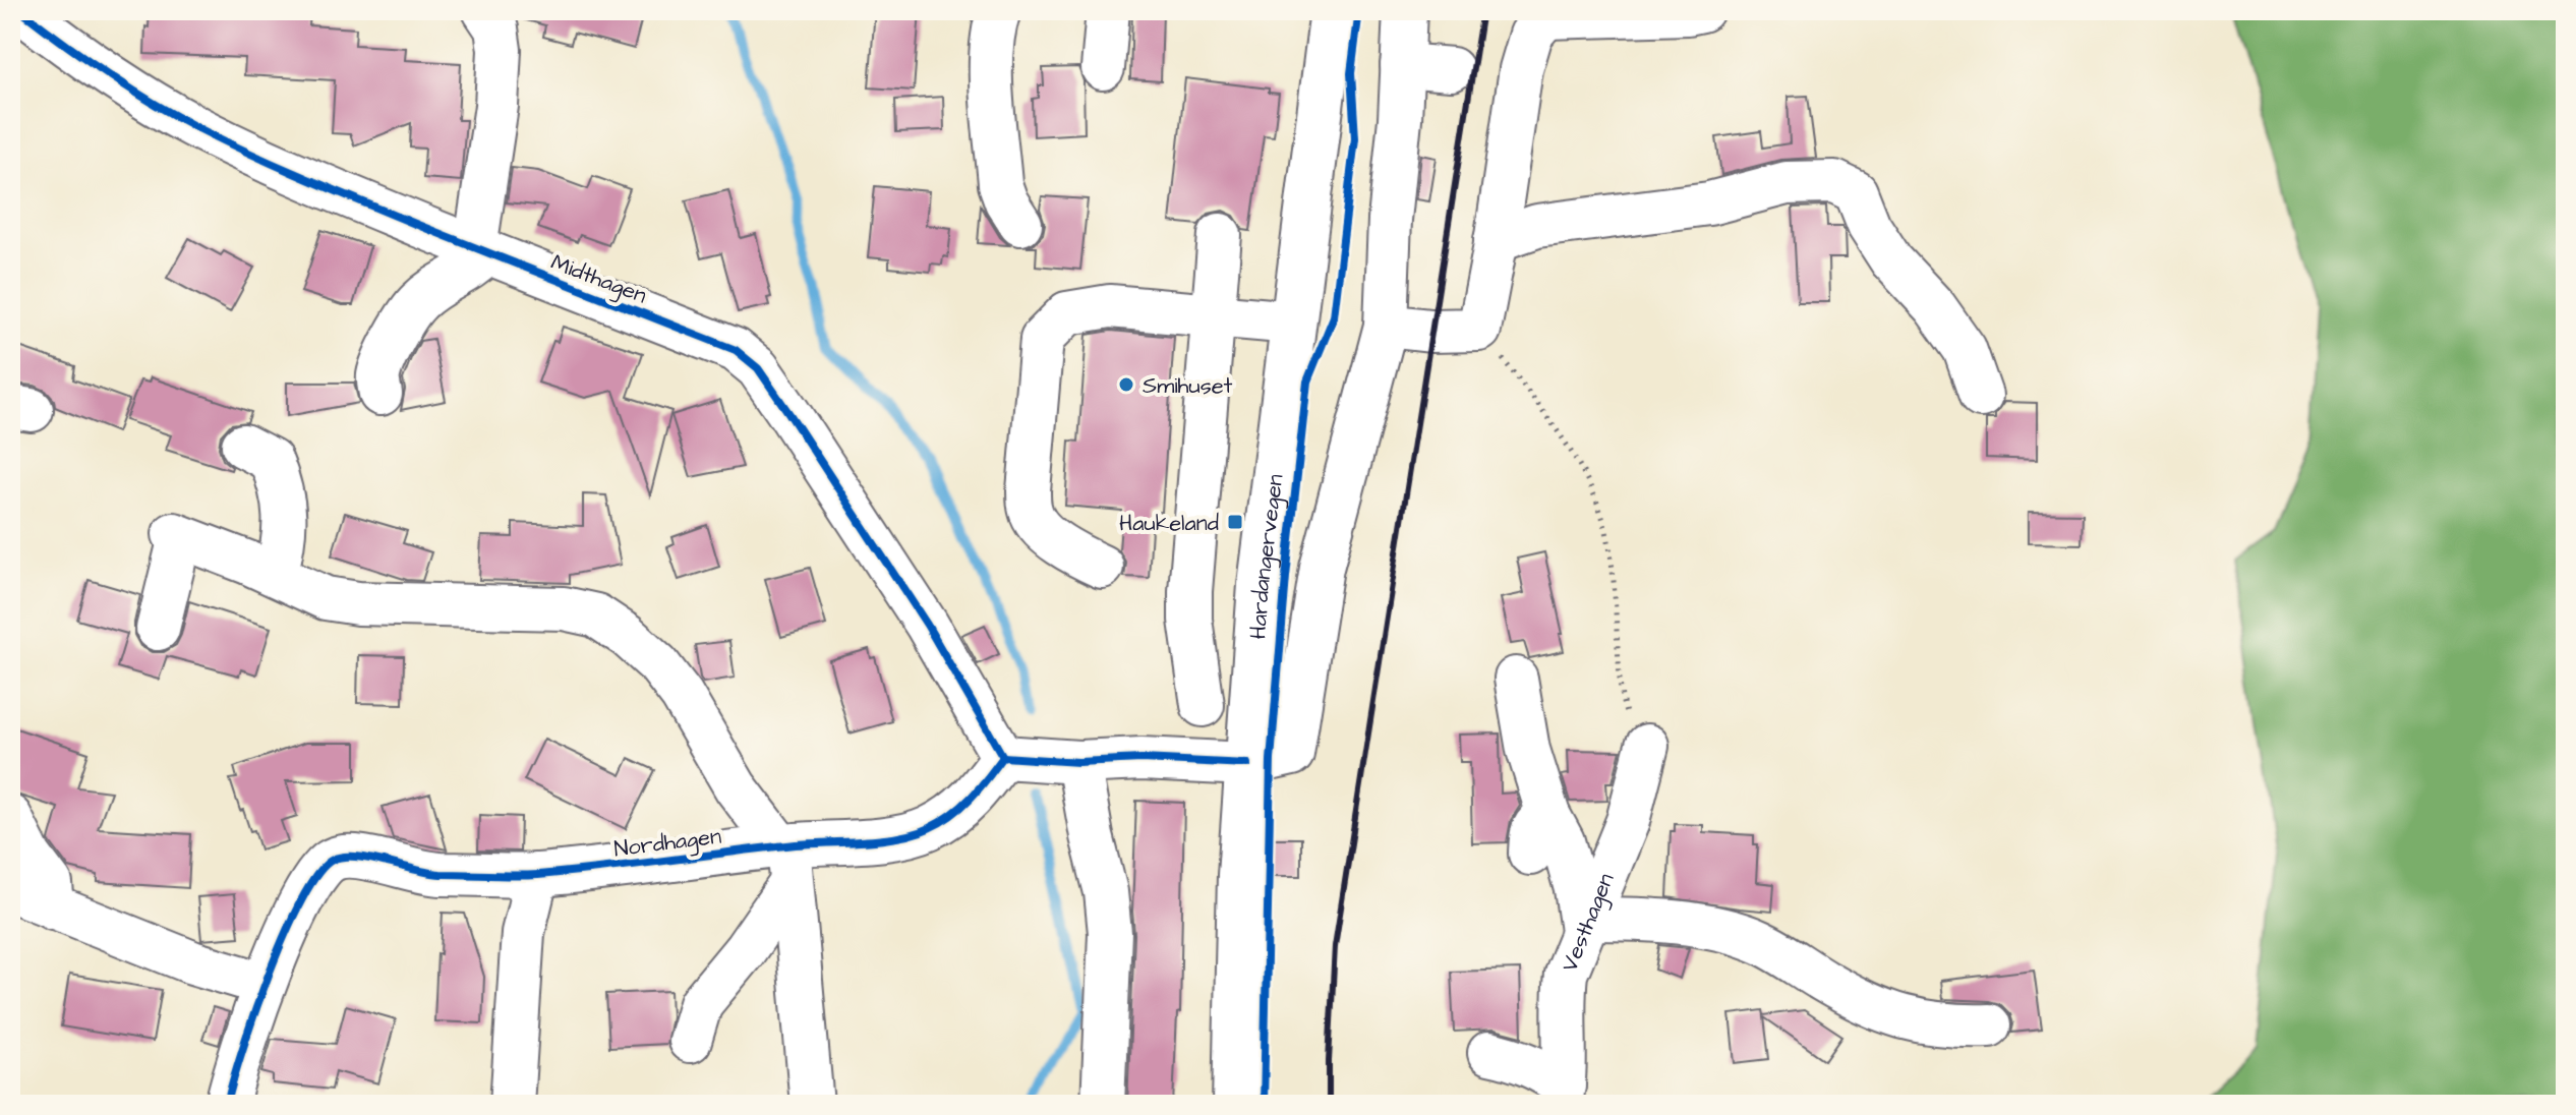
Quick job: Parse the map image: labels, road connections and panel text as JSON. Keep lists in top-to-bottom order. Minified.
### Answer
{"streets":{"main road":["Hardangervegen"],"street":["Midthagen","Nordhagen","Vesthagen"]},"crossings":[["Midthagen","Nordhagen"]],"places":{"other":["Smihuset"],"transit":["Haukeland"]}}
